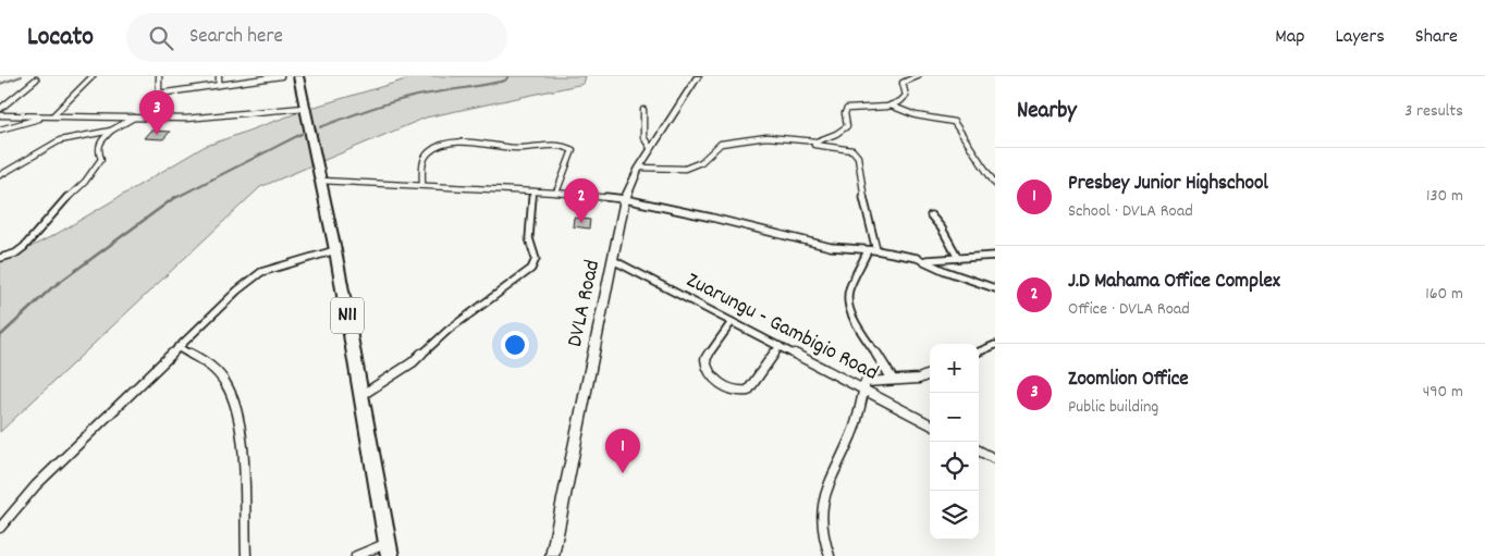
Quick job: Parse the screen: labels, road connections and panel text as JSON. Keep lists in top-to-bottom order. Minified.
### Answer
{"streets":{"highway":["N11"],"street":["DVLA Road","Zuarungu - Gambigio Road"]},"crossings":[["DVLA Road","Zuarungu - Gambigio Road"]],"page":{"header":"Locato","search":"Search here","nav":["Map","Layers","Share"],"heading":["Nearby","3 results"],"pins":["3","2","1"],"list":[{"mark":"1","name":"Presbey Junior Highschool","note":"School · DVLA Road","value":"130 m"},{"mark":"2","name":"J.D Mahama Office Complex","note":"Office · DVLA Road","value":"160 m"},{"mark":"3","name":"Zoomlion Office","note":"Public building","value":"490 m"}],"map_buttons":["+","−"]}}
